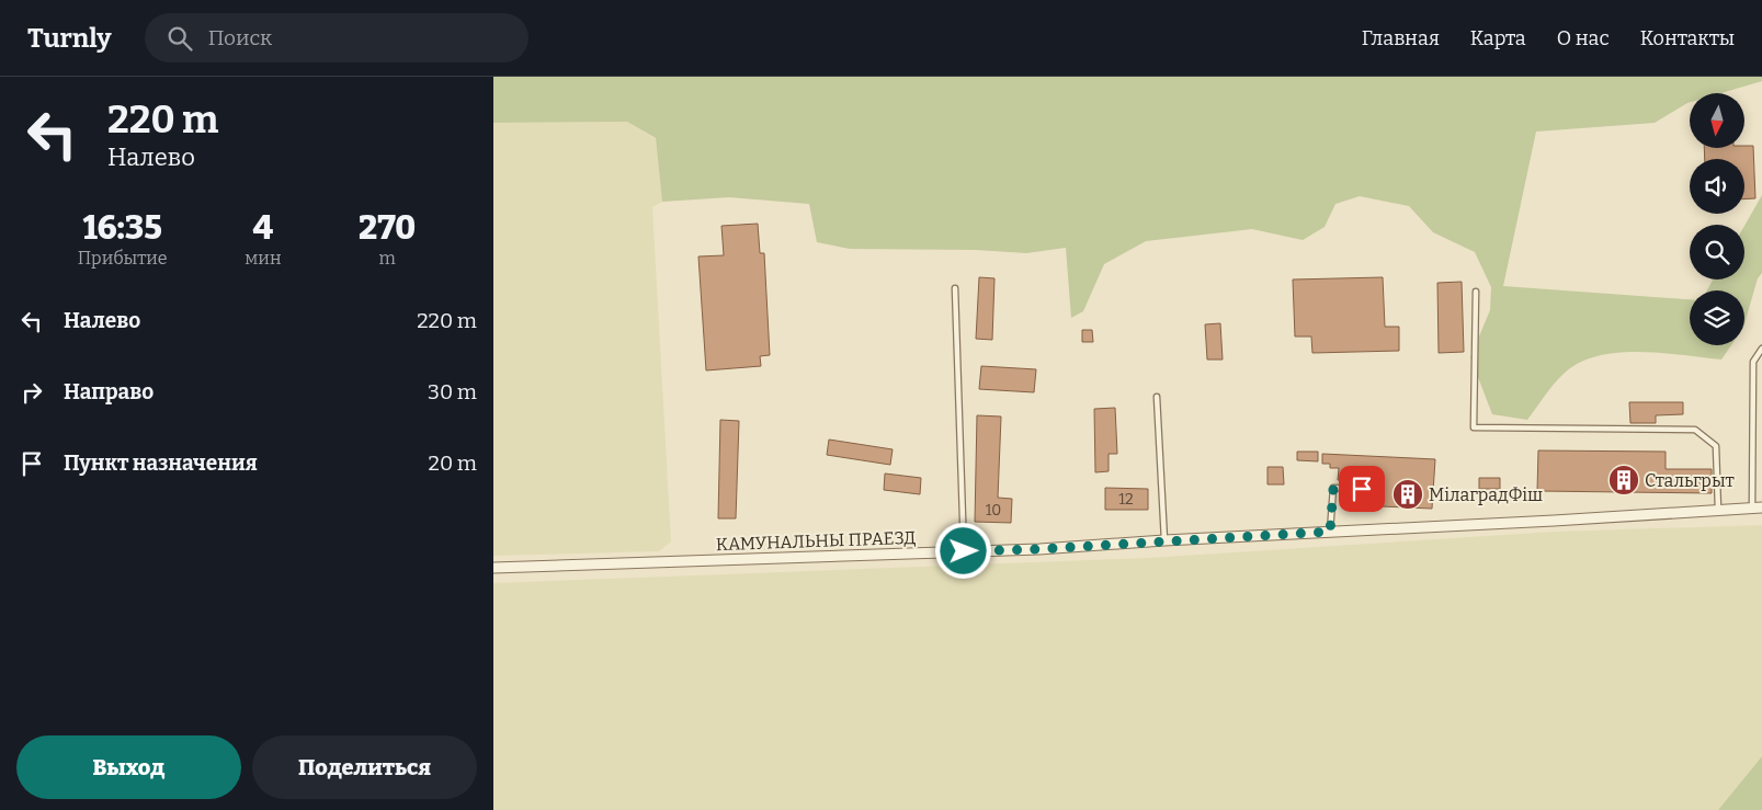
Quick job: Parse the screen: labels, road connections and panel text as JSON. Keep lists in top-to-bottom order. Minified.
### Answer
{"streets":{"street":["КАМУНАЛЬНЫ ПРАЕЗД"]},"places":{"building":["Стальгрыт","МілаградФіш"]},"house_numbers":["12","10"],"north":"bottom","page":{"header":"Turnly","search":"Поиск","nav":["Главная","Карта","О нас","Контакты"],"turn":["220 m","Налево"],"eta":["16:35","Прибытие","4","мин","270","m"],"list":[{"name":"Налево","value":"220 m"},{"name":"Направо","value":"30 m"},{"name":"Пункт назначения","value":"20 m"}],"buttons":["Выход","Поделиться"]}}
